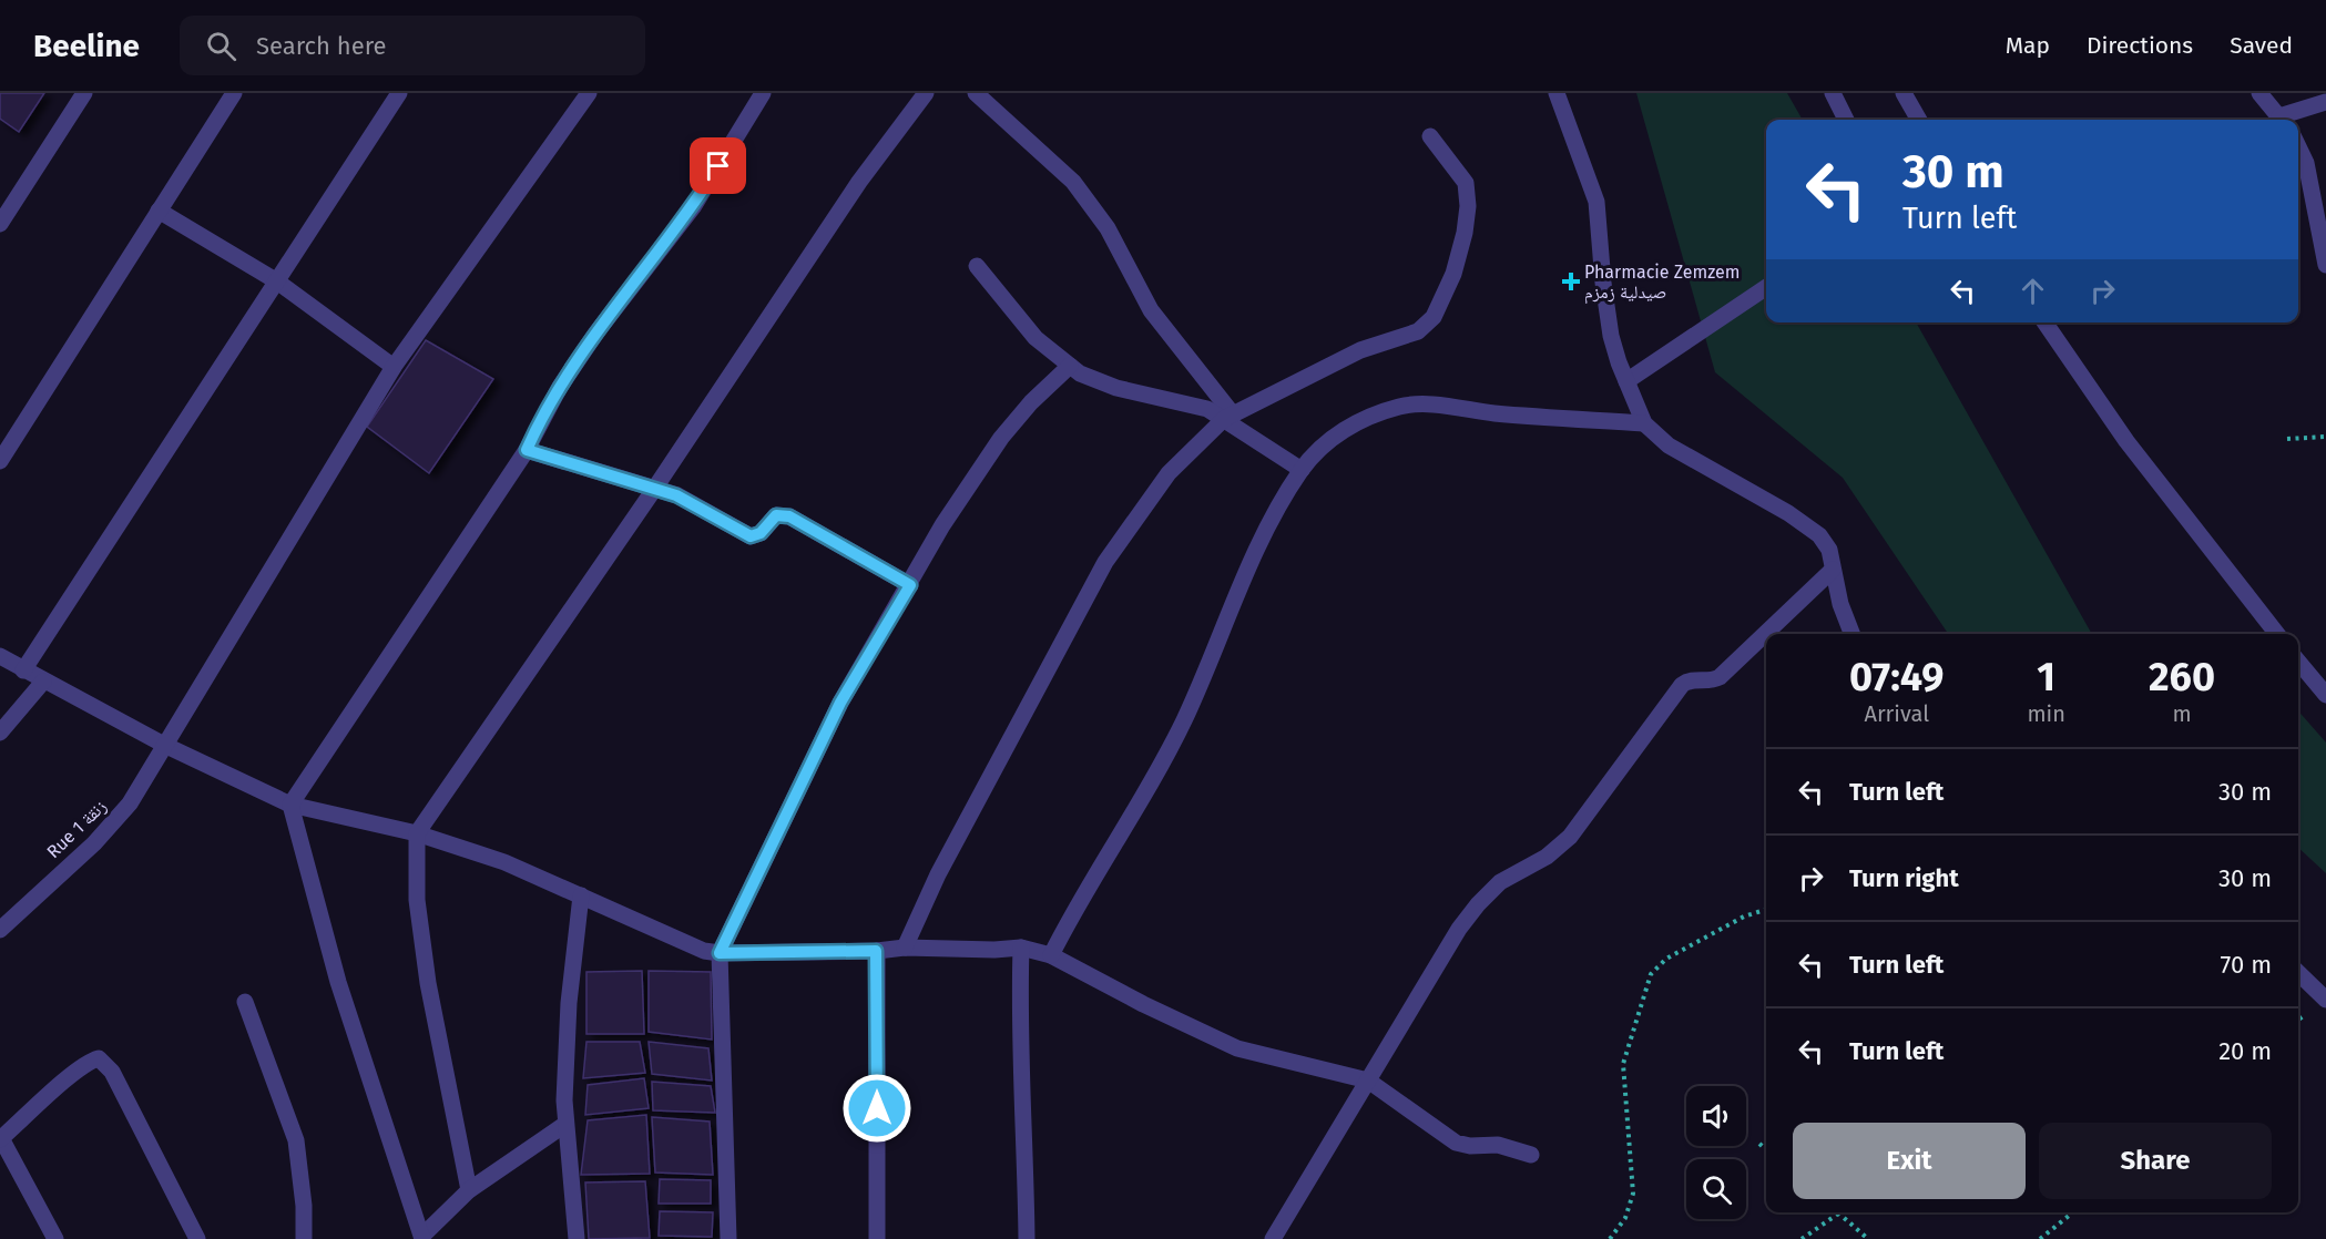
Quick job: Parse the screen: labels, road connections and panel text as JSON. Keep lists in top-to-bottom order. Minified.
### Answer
{"streets":{"street":["Rue 1 زنقة"]},"places":{"health":["Pharmacie Zemzem صيدلية زمزم"]},"page":{"header":"Beeline","search":"Search here","nav":["Map","Directions","Saved"],"turn":["30 m","Turn left"],"eta":["07:49","Arrival","1","min","260","m"],"list":[{"name":"Turn left","value":"30 m"},{"name":"Turn right","value":"30 m"},{"name":"Turn left","value":"70 m"},{"name":"Turn left","value":"20 m"}],"buttons":["Exit","Share"]}}
